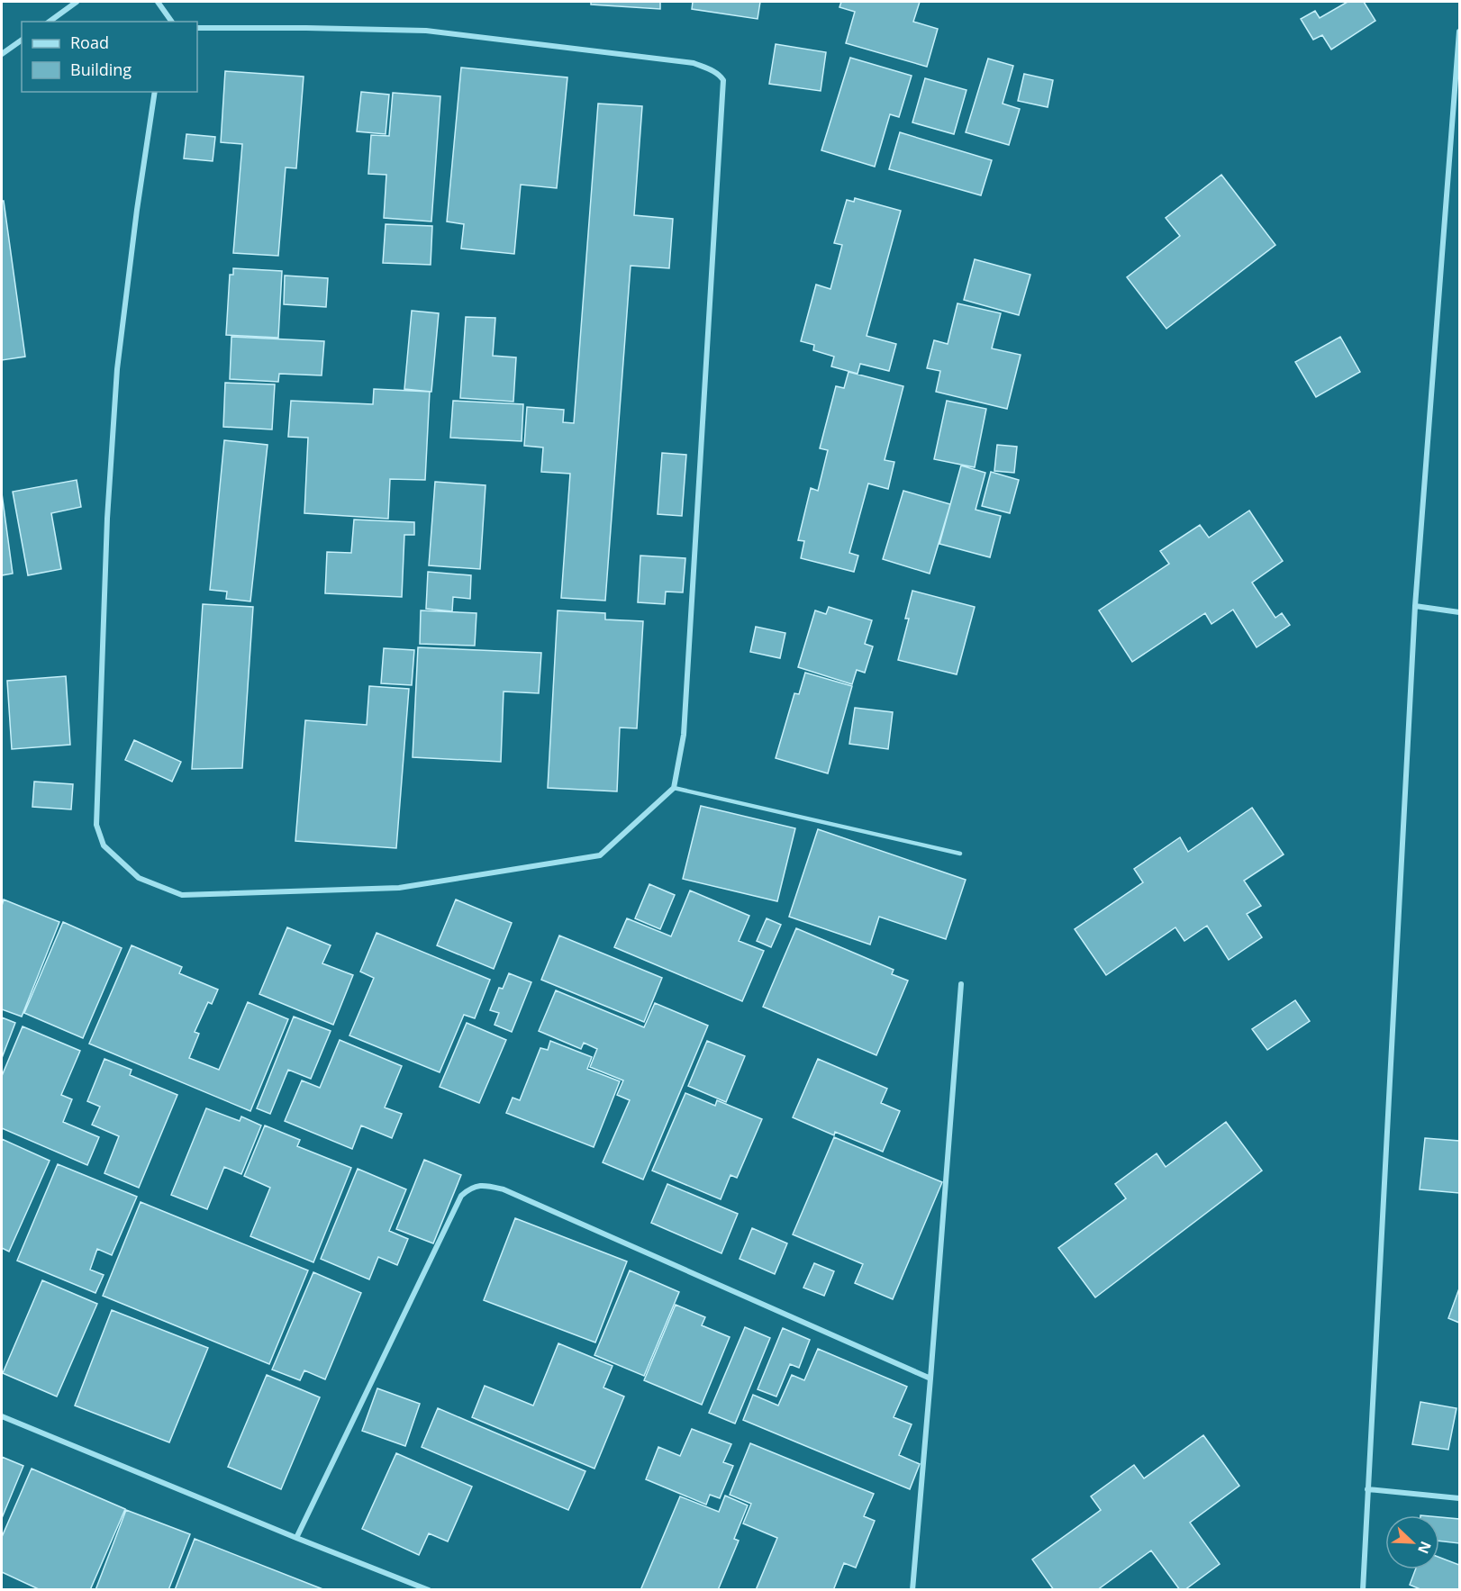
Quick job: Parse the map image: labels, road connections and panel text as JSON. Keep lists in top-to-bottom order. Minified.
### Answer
{"legend":["Road","Building"],"north":"bottom right"}
